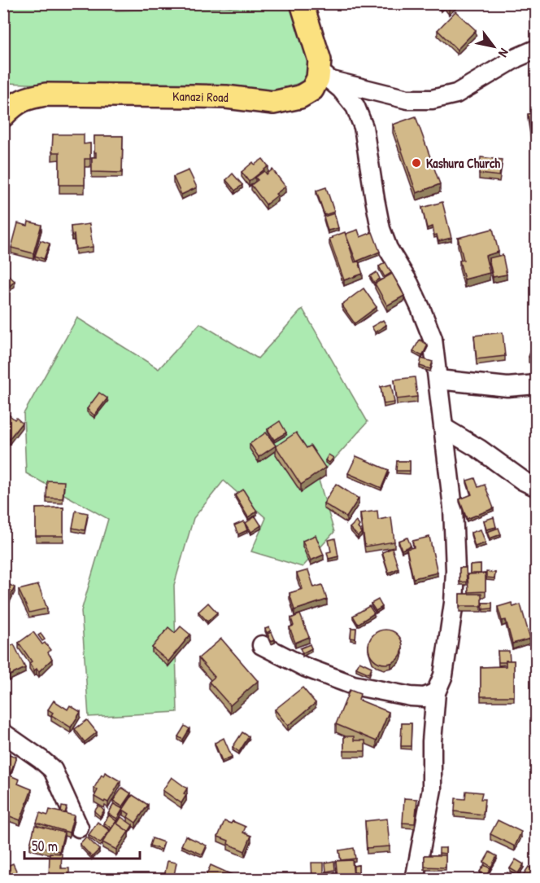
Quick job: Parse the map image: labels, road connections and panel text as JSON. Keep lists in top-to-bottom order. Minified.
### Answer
{"streets":{"main road":["Kanazi Road"]},"places":["Kashura Church"],"scale_bar":"50 m","north":"bottom right"}
